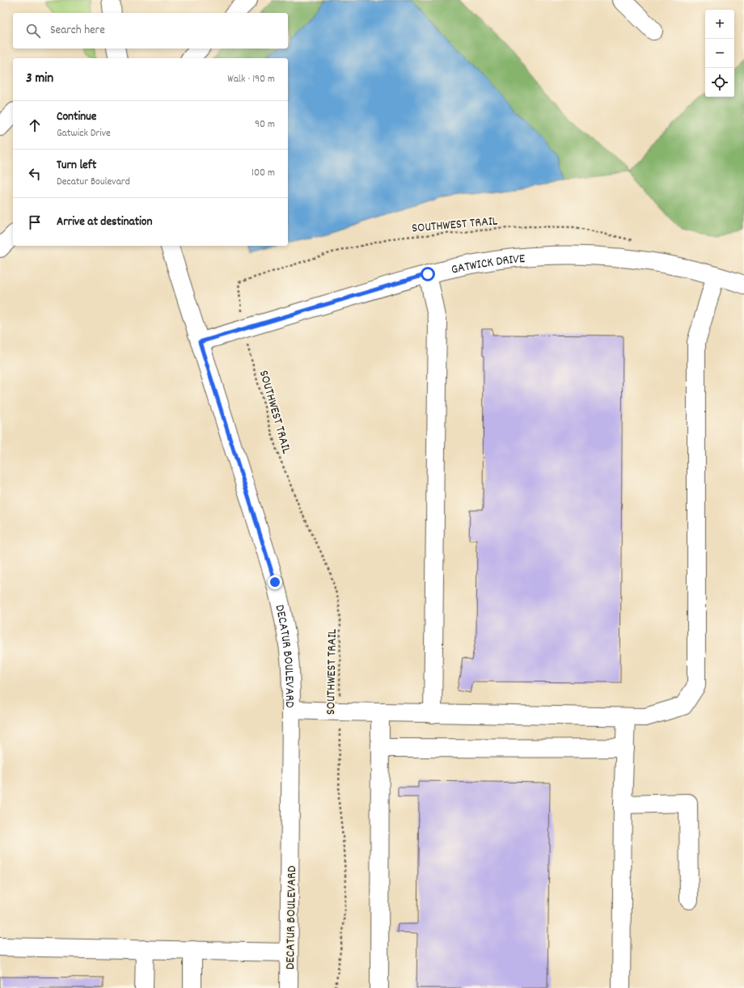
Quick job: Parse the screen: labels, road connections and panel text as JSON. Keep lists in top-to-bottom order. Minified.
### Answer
{"streets":{"street":["GATWICK DRIVE","DECATUR BOULEVARD"],"path":["SOUTHWEST TRAIL"]},"crossings":[["SOUTHWEST TRAIL","GATWICK DRIVE"],["GATWICK DRIVE","DECATUR BOULEVARD"]],"page":{"map_buttons":["+","−"],"search":"Search here","heading":["3 min","Walk · 190 m"],"list":[["Continue","Gatwick Drive","90 m"],["Turn left","Decatur Boulevard","100 m"],"Arrive at destination"]}}
